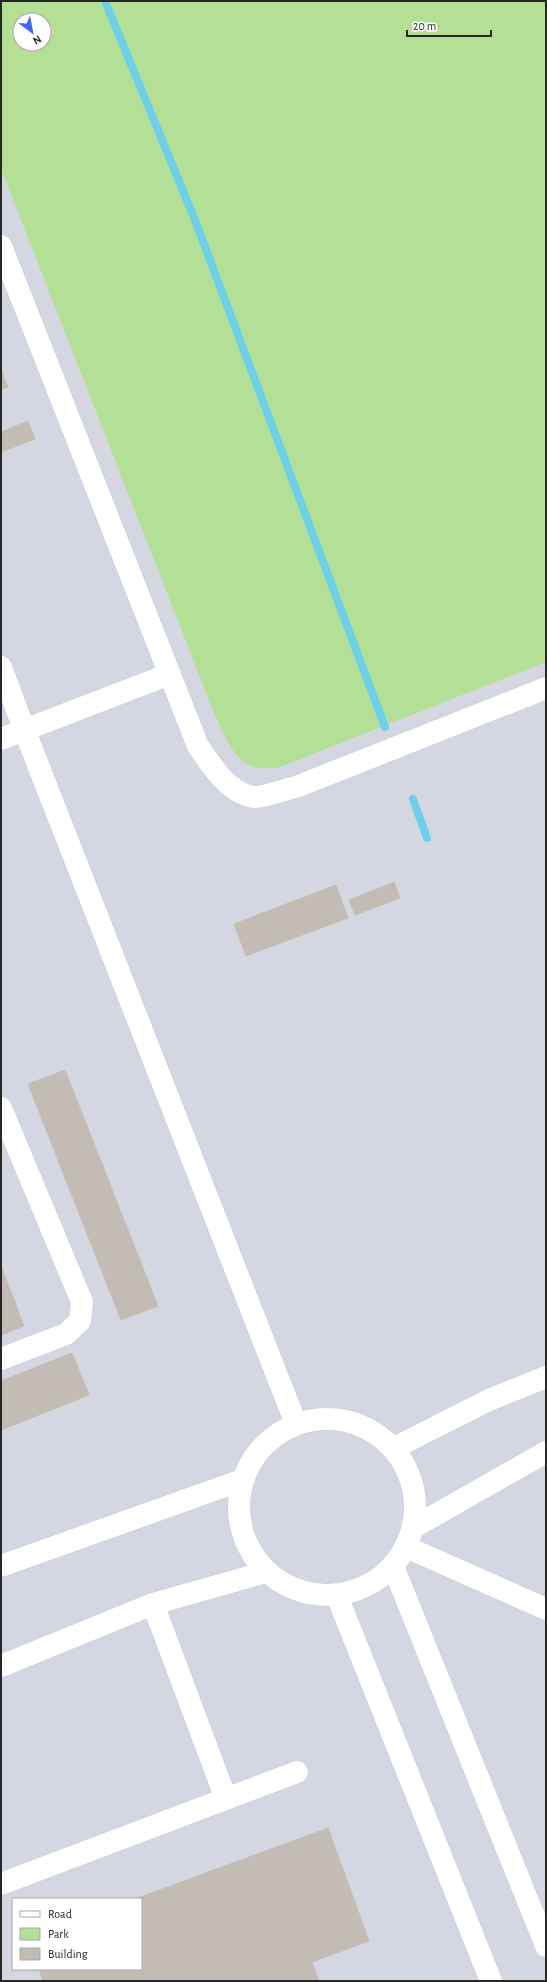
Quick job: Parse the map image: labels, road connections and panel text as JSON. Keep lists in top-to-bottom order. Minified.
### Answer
{"legend":["Road","Park","Building"],"scale_bar":"20 m","north":"bottom right"}
